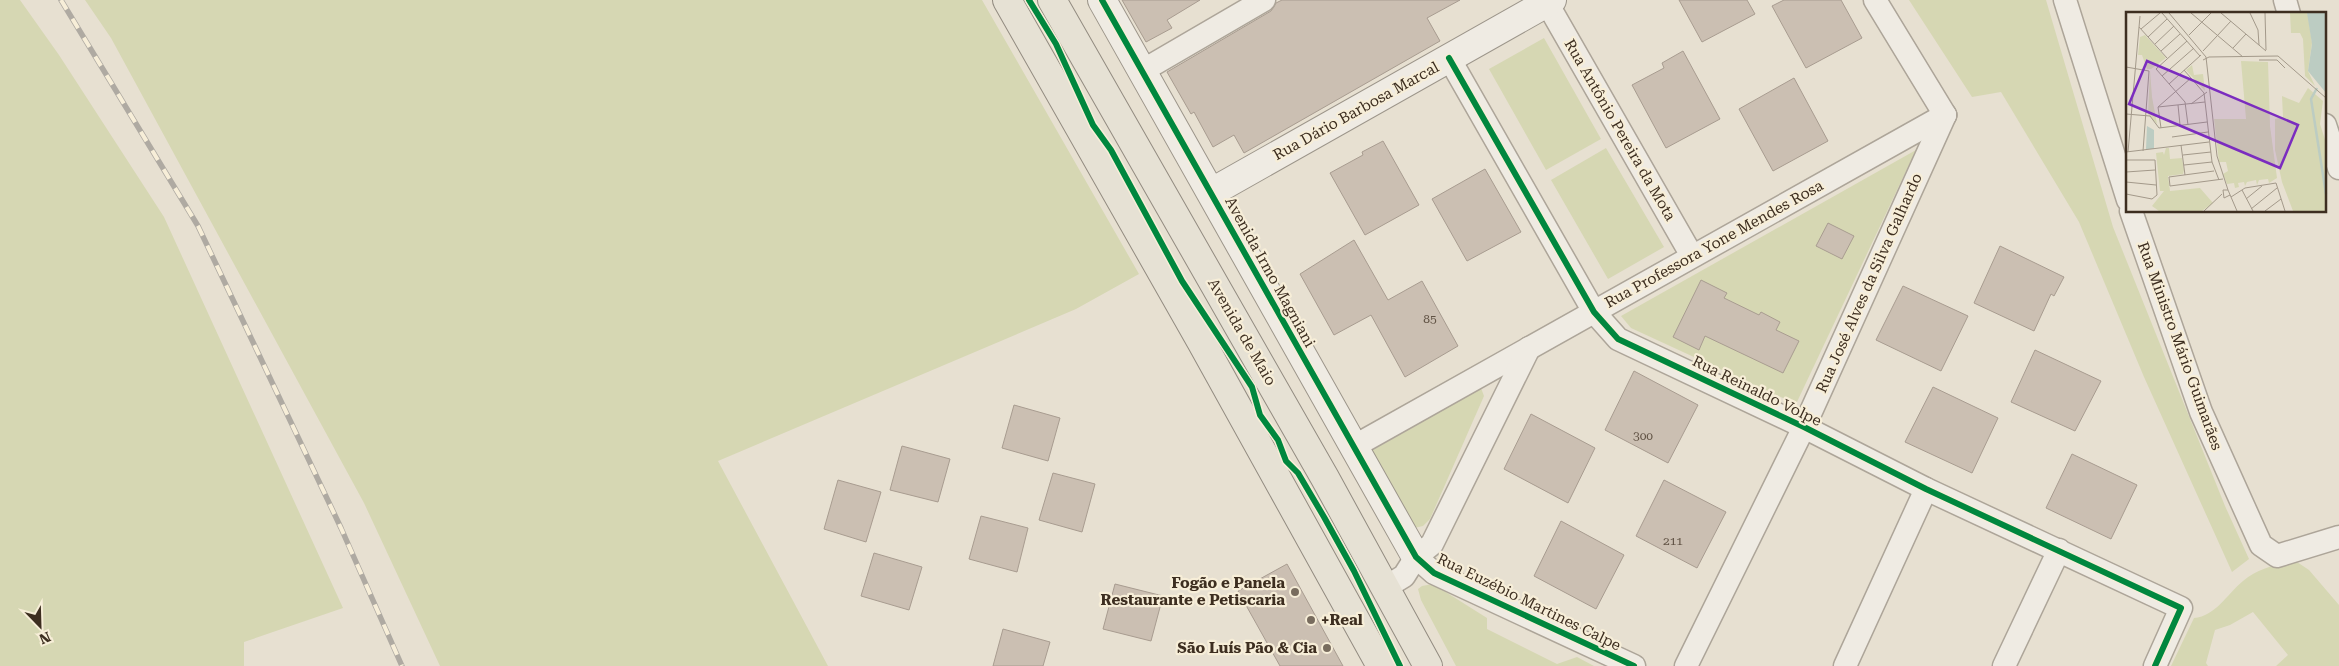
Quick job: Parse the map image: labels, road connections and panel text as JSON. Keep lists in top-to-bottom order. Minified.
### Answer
{"streets":{"main road":["Avenida de Maio"],"street":["Rua Dário Barbosa Marcal","Rua Antônio Pereira da Mota","Rua Professora Yone Mendes Rosa","Avenida Irmo Magniani","Rua José Alves da Silva Galhardo","Rua Ministro Mário Guimarães","Rua Reinaldo Volpe","Rua Euzébio Martines Calpe"]},"crossings":[["Rua Dário Barbosa Marcal","Rua Antônio Pereira da Mota"],["Rua Dário Barbosa Marcal","Avenida Irmo Magniani"],["Rua Dário Barbosa Marcal","Rua Reinaldo Volpe"],["Rua Antônio Pereira da Mota","Rua Professora Yone Mendes Rosa"],["Rua Professora Yone Mendes Rosa","Avenida Irmo Magniani"],["Rua Professora Yone Mendes Rosa","Rua José Alves da Silva Galhardo"],["Rua Professora Yone Mendes Rosa","Rua Reinaldo Volpe"],["Avenida Irmo Magniani","Rua Euzébio Martines Calpe"],["Rua José Alves da Silva Galhardo","Rua Reinaldo Volpe"]],"places":["Fogão e Panela Restaurante e Petiscaria","+Real","São Luís Pão & Cia"],"house_numbers":["85","300","211"],"north":"bottom right"}
